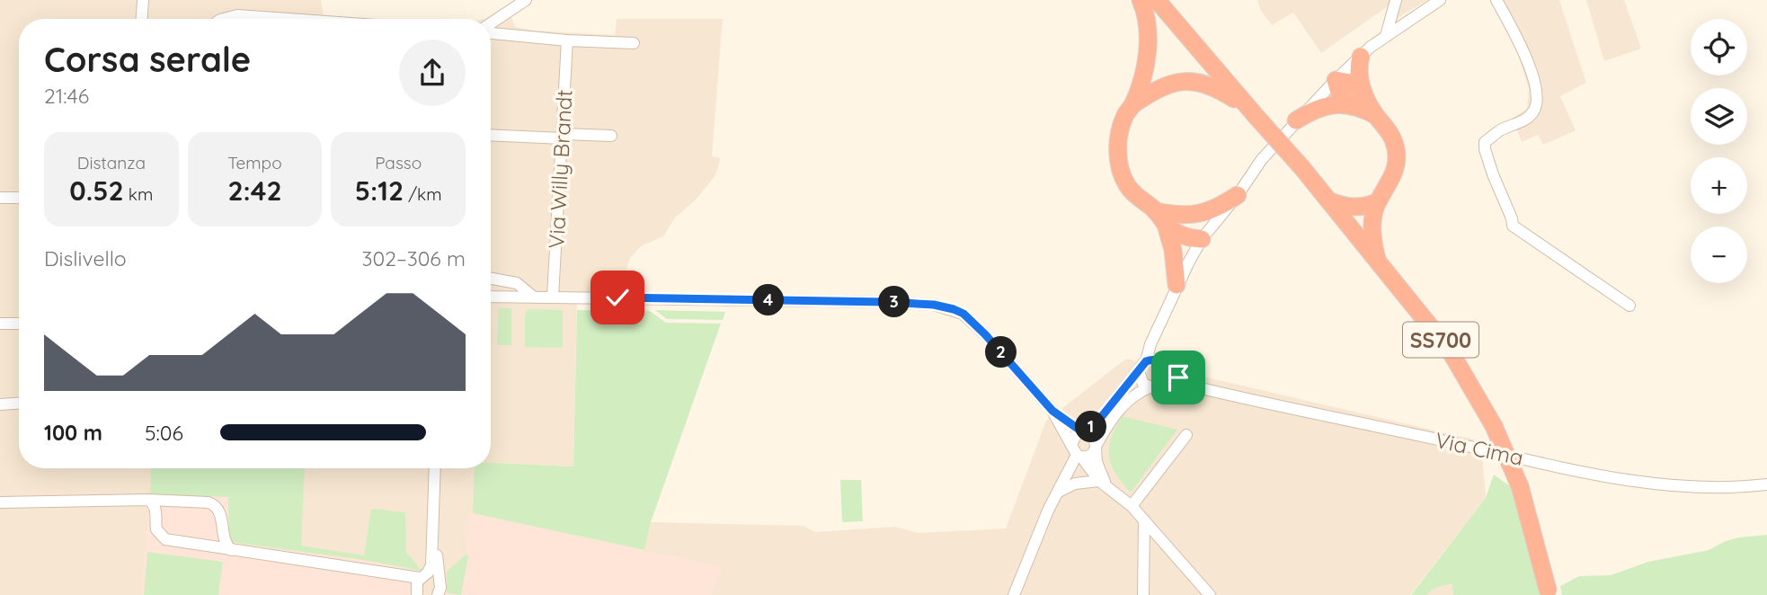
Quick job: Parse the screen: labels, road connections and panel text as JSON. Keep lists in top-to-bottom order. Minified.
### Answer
{"streets":{"highway":["SS700"],"street":["Via Willy Brandt","Via Cima"]},"page":{"map_buttons":["+","−"],"heading":["Corsa serale","21:46"],"stats":[["Distanza","0.52 km"],["Tempo","2:42"],["Passo","5:12 /km"]],"chart":["Dislivello","302–306 m"],"pins":["4","3","2","1"],"list":[{"name":"100 m","note":"5:06"}]}}
